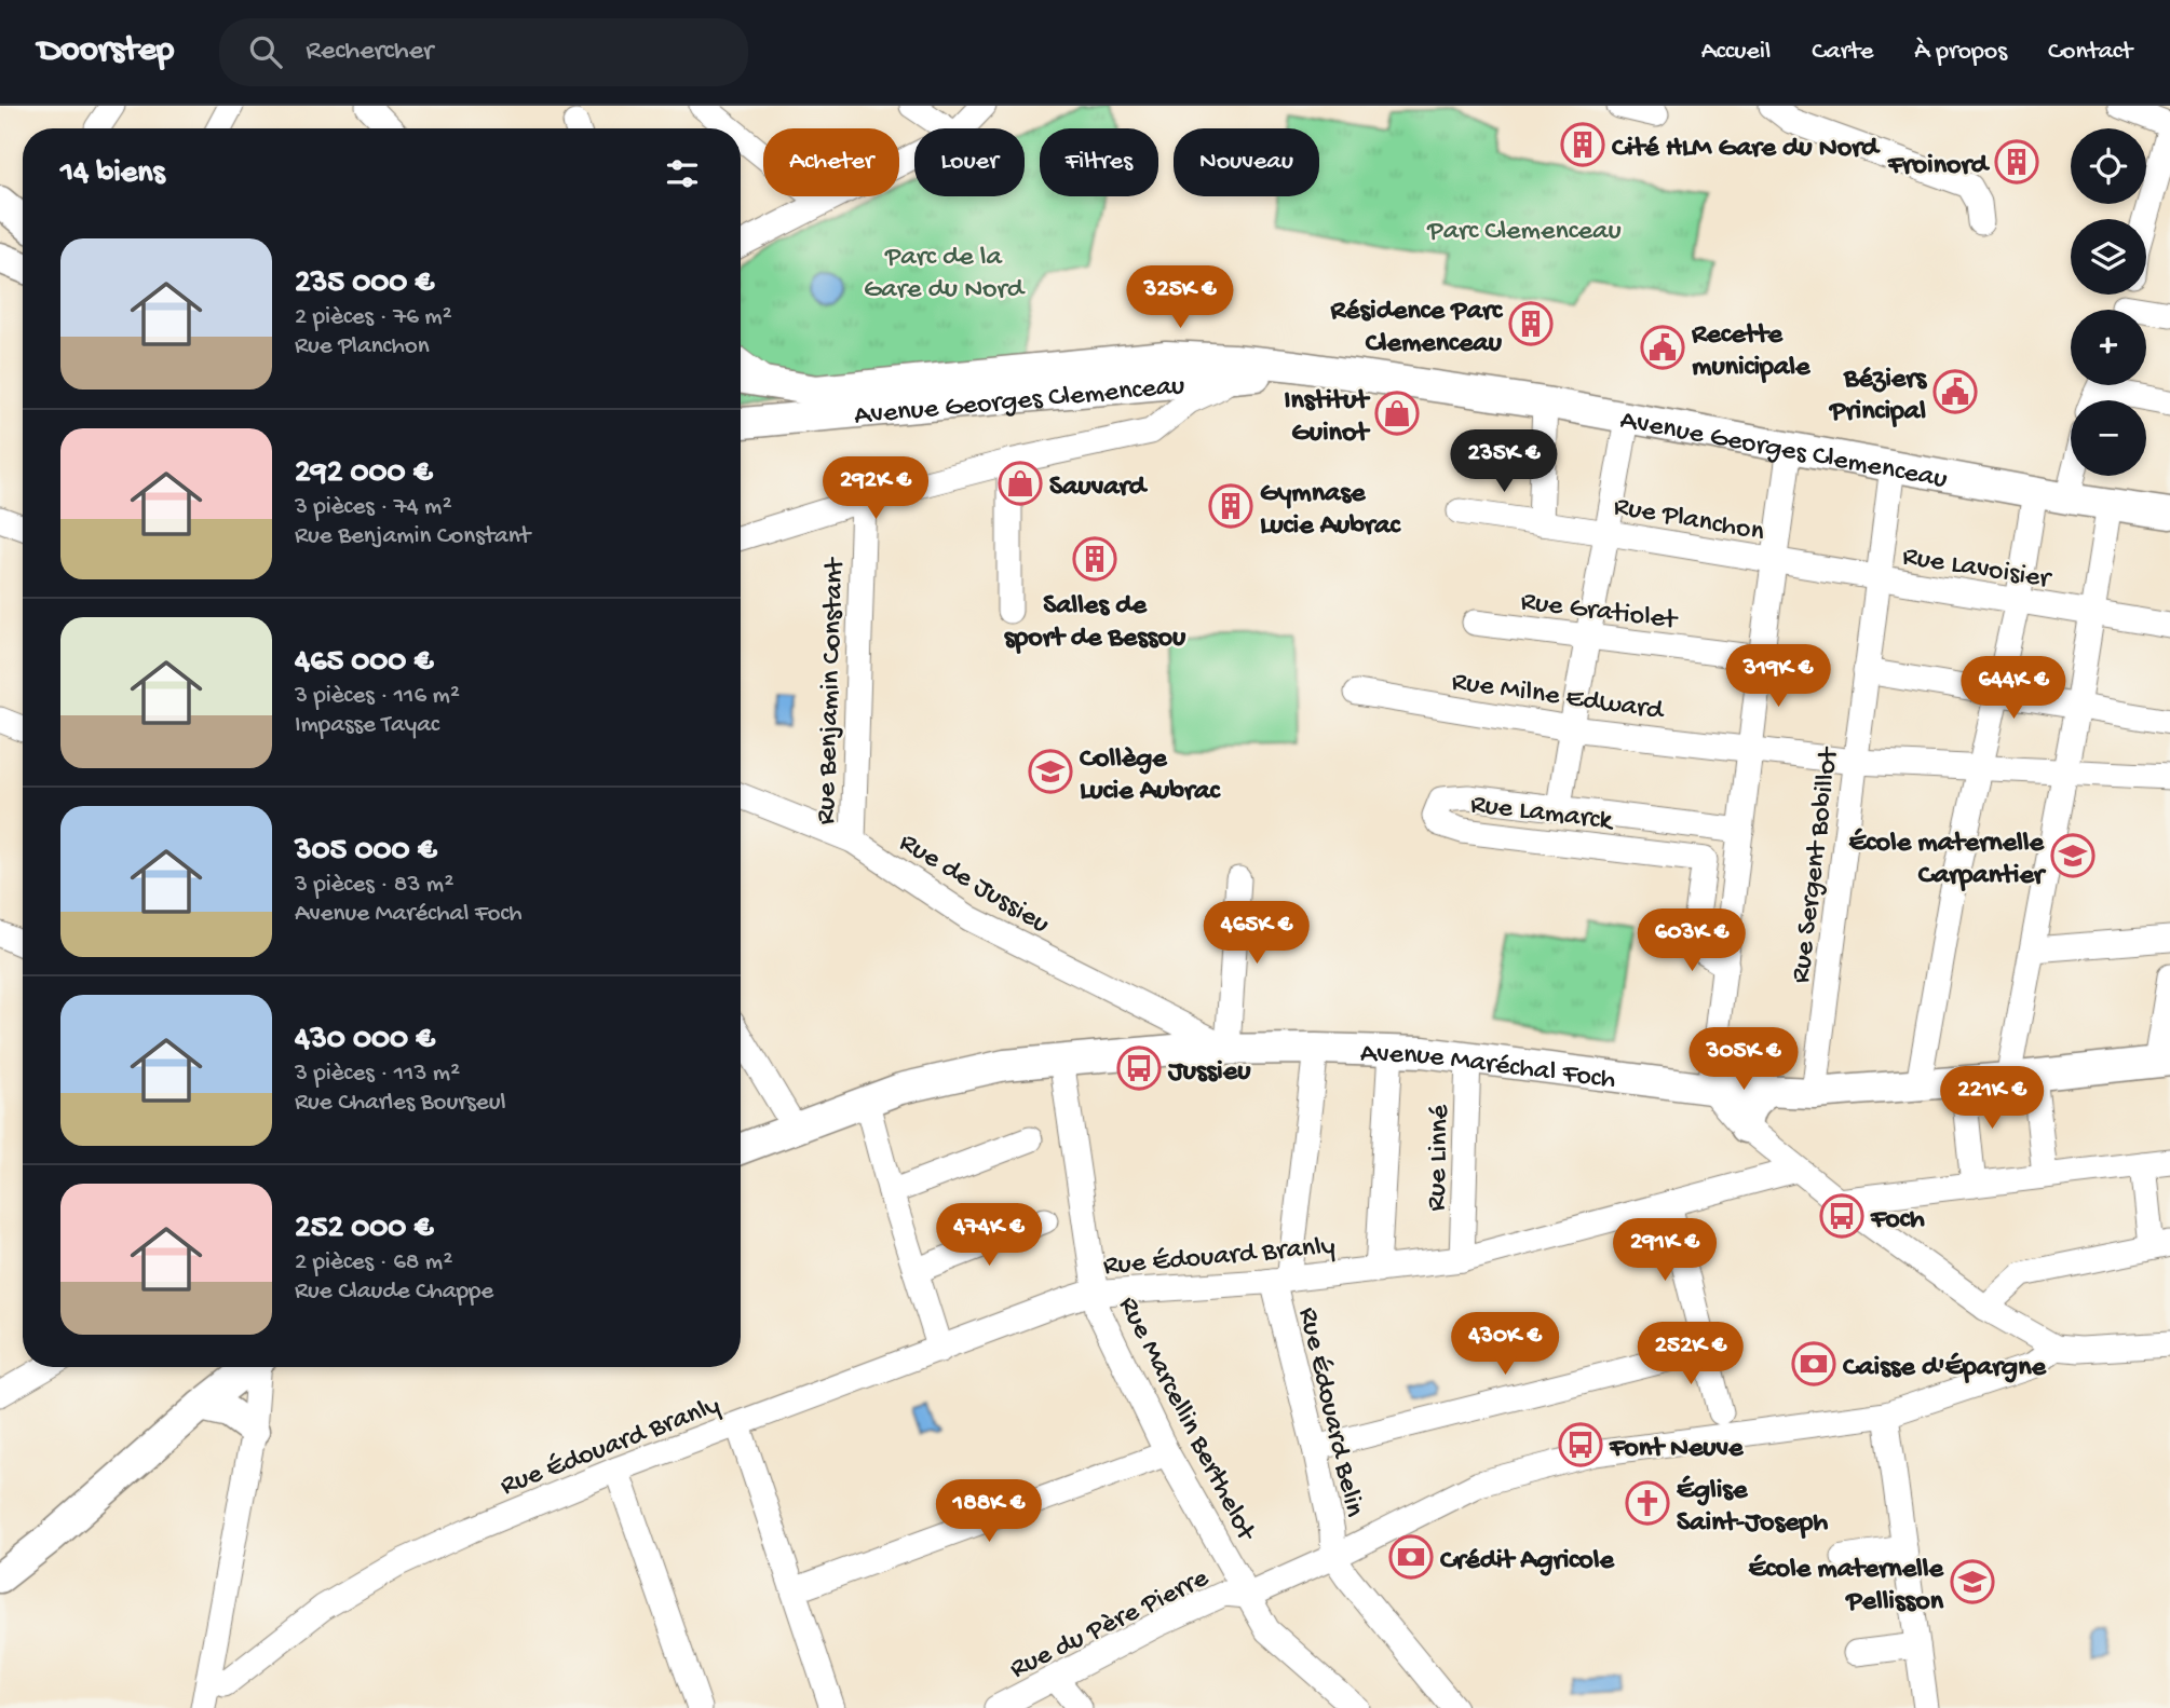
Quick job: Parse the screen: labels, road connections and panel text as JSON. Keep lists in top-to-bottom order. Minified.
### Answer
{"streets":{"main road":["Avenue Georges Clemenceau","Avenue Maréchal Foch"],"street":["Rue Planchon","Rue Lavoisier","Rue Gratiolet","Rue Benjamin Constant","Rue Milne Edward","Rue Lamarck","Rue Sergent Bobillot","Rue de Jussieu","Rue Linné","Rue Édouard Branly","Rue Édouard Belin","Rue Marcellin Berthelot","Rue du Père Pierre"]},"crossings":[["Avenue Georges Clemenceau","Rue Sergent Bobillot"],["Rue Planchon","Rue Lavoisier"],["Rue Lavoisier","Rue Sergent Bobillot"],["Rue Benjamin Constant","Rue de Jussieu"],["Rue Milne Edward","Rue Sergent Bobillot"],["Rue Sergent Bobillot","Avenue Maréchal Foch"],["Rue de Jussieu","Avenue Maréchal Foch"],["Avenue Maréchal Foch","Rue Linné"],["Avenue Maréchal Foch","Rue Marcellin Berthelot"],["Rue Linné","Rue Édouard Branly"],["Rue Édouard Branly","Rue Édouard Belin"],["Rue Édouard Branly","Rue Marcellin Berthelot"],["Rue Édouard Belin","Rue du Père Pierre"],["Rue Marcellin Berthelot","Rue du Père Pierre"]],"parks":["Parc Clemenceau","Parc de la Gare du Nord"],"places":{"building":["Cité HLM Gare du Nord","Froinord","Résidence Parc Clemenceau","Gymnase Lucie Aubrac","Salles de sport de Bessou"],"public building":["Recette municipale","Béziers Principal"],"shop":["Institut Guinot","Sauvard"],"school or university":["Collège Lucie Aubrac","École maternelle Carpantier","École maternelle Pellisson"],"bus stop":["Jussieu","Foch","Font Neuve"],"bank":["Caisse d'Épargne","Crédit Agricole"],"church":["Église Saint-Joseph"]},"page":{"header":"Doorstep","search":"Rechercher","nav":["Accueil","Carte","À propos","Contact"],"map_buttons":["+","−"],"chip":["Acheter","Louer","Filtres","Nouveau"],"heading":"14 biens","list":[{"name":"235 000 €","note":"2 pièces · 76 m² · Rue Planchon"},{"name":"292 000 €","note":"3 pièces · 74 m² · Rue Benjamin Constant"},{"name":"465 000 €","note":"3 pièces · 116 m² · Impasse Tayac"},{"name":"305 000 €","note":"3 pièces · 83 m² · Avenue Maréchal Foch"},{"name":"430 000 €","note":"3 pièces · 113 m² · Rue Charles Bourseul"},{"name":"252 000 €","note":"2 pièces · 68 m² · Rue Claude Chappe"}],"price":["325K €","235K €","292K €","319K €","644K €","465K €","603K €","305K €","221K €","474K €","291K €","430K €","252K €","188K €"]}}
